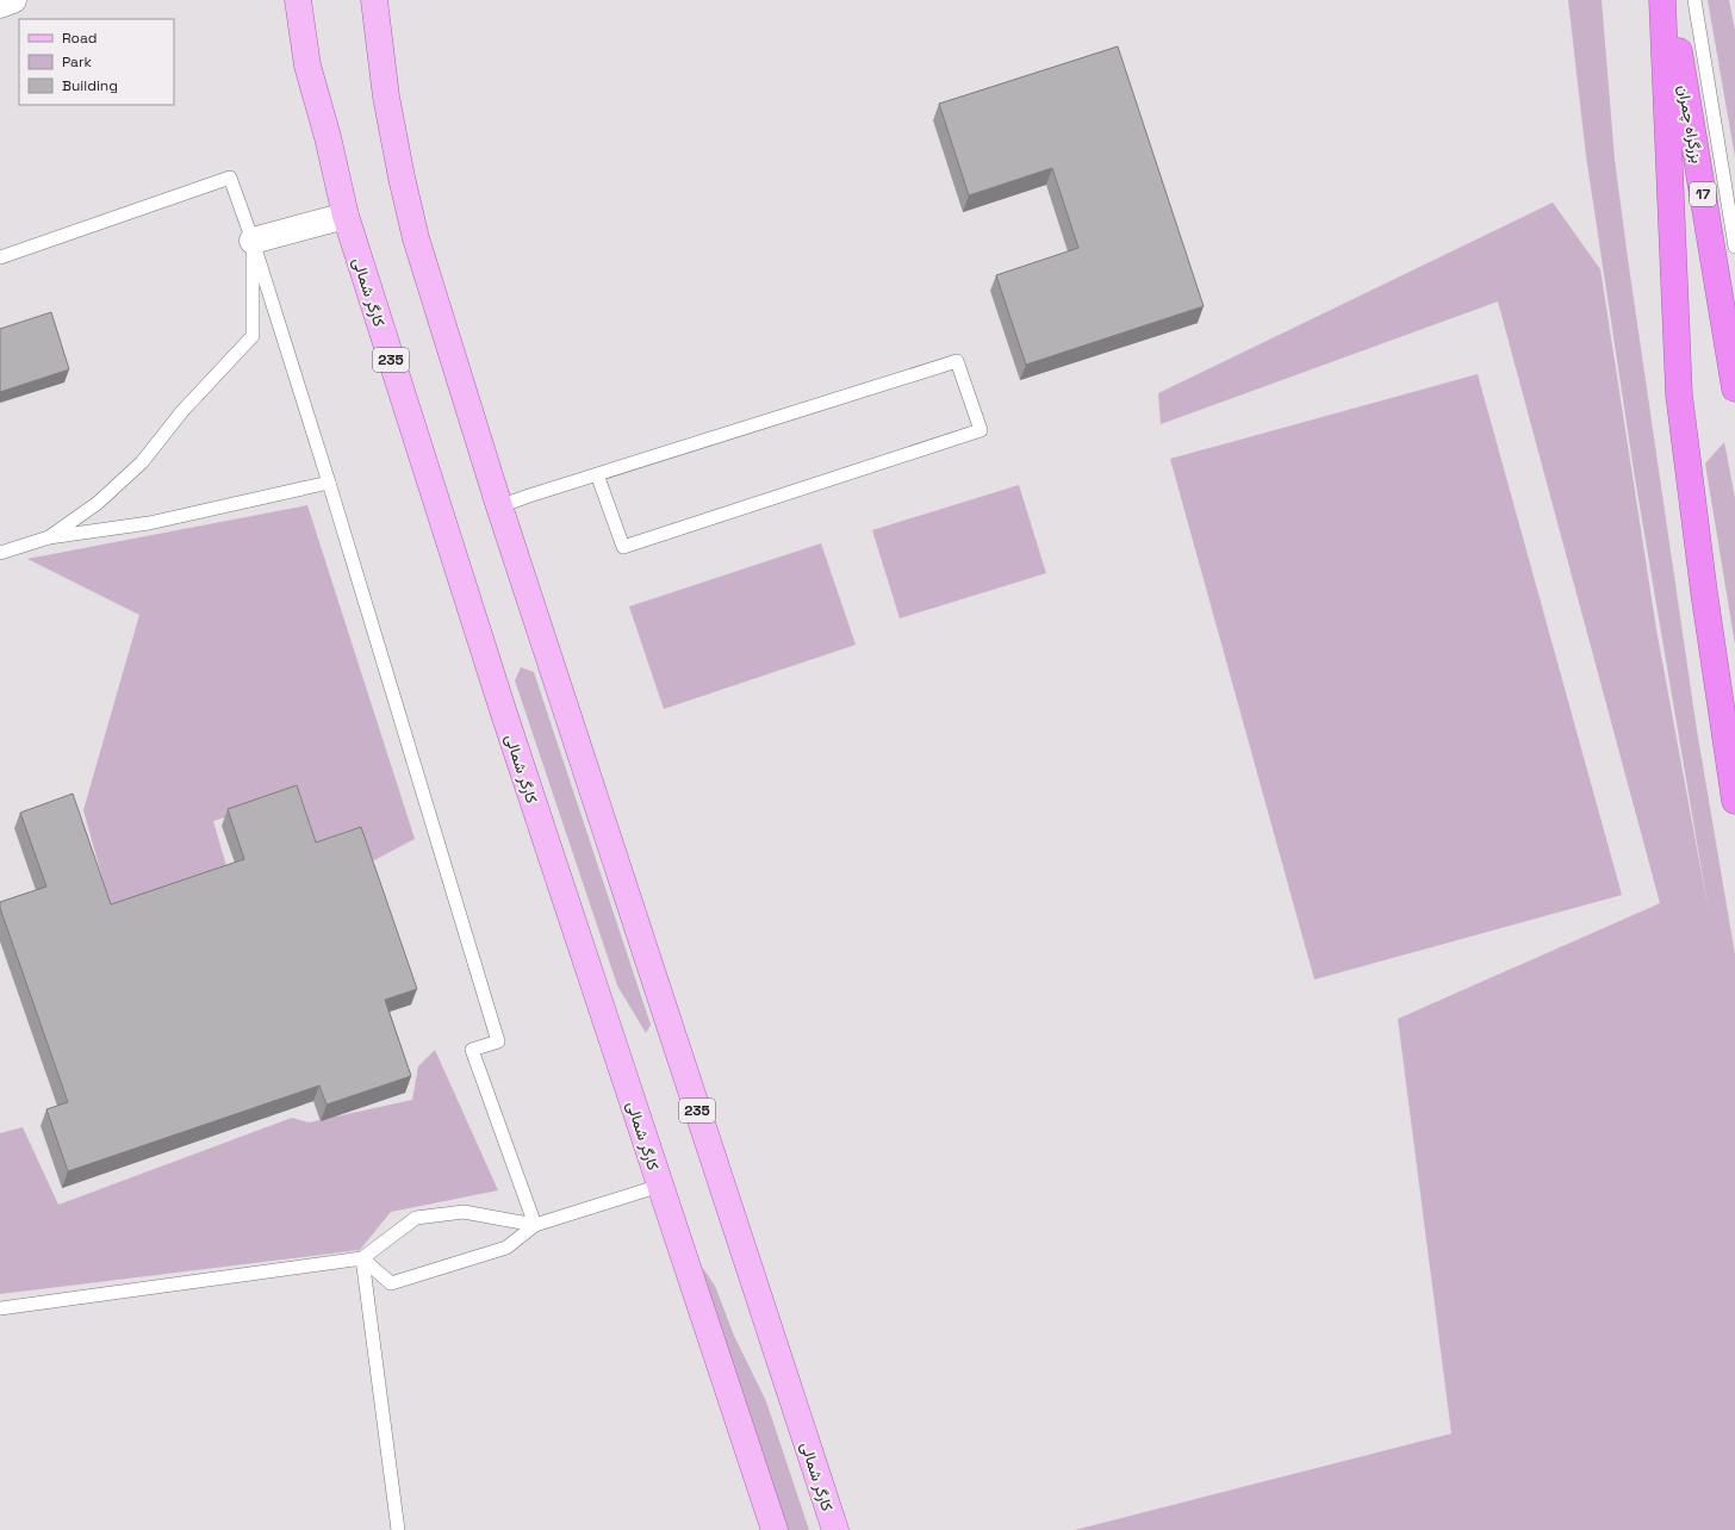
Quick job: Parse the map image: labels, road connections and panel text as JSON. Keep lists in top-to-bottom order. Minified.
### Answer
{"streets":{"highway":["بزرگراه چمران","17"],"main road":["کارگر شمالی","235"]},"legend":["Road","Park","Building"]}
